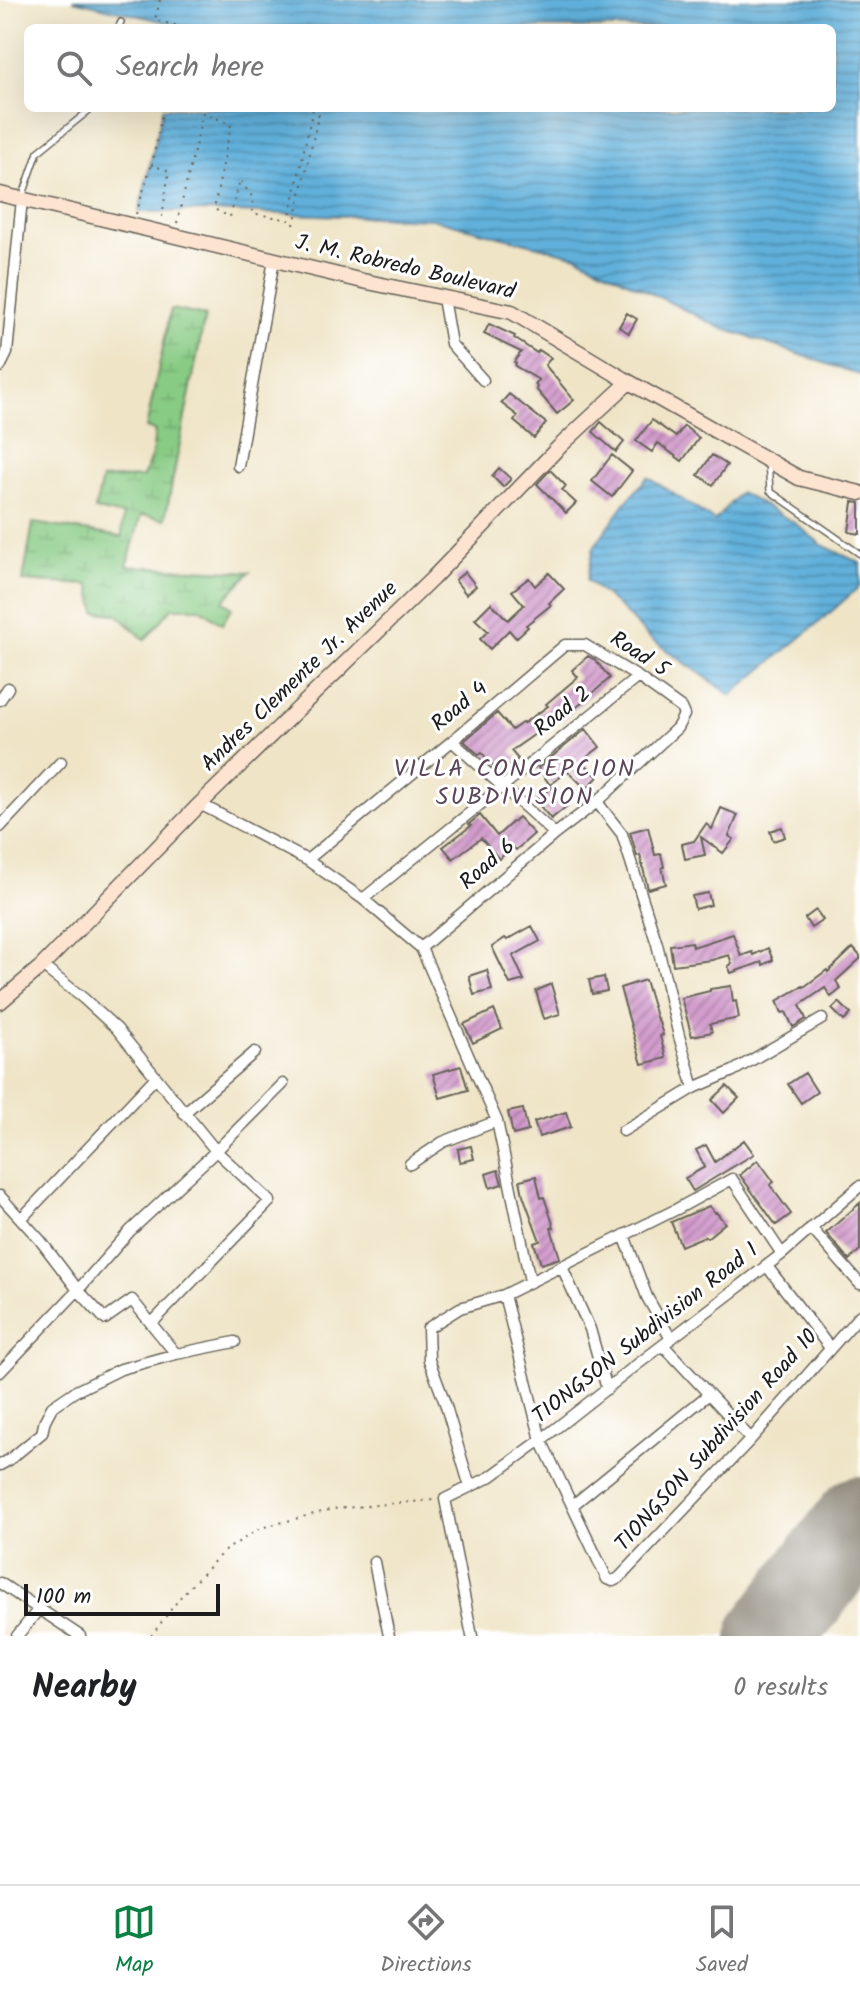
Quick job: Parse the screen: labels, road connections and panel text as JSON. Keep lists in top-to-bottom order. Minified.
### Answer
{"streets":{"main road":["J. M. Robredo Boulevard","Andres Clemente Jr. Avenue"],"street":["Road 5","Road 4","Road 2","Road 6","TIONGSON Subdivision Road 1","TIONGSON Subdivision Road 10"]},"crossings":[["J. M. Robredo Boulevard","Andres Clemente Jr. Avenue"],["Road 5","Road 4"],["Road 5","Road 2"],["Road 5","Road 6"],["TIONGSON Subdivision Road 1","TIONGSON Subdivision Road 10"]],"districts":["VILLA CONCEPCION SUBDIVISION"],"scale_bar":"100 m","page":{"search":"Search here","scale":"100 m","heading":["Nearby","0 results"],"nav":["Map","Directions","Saved"]}}
